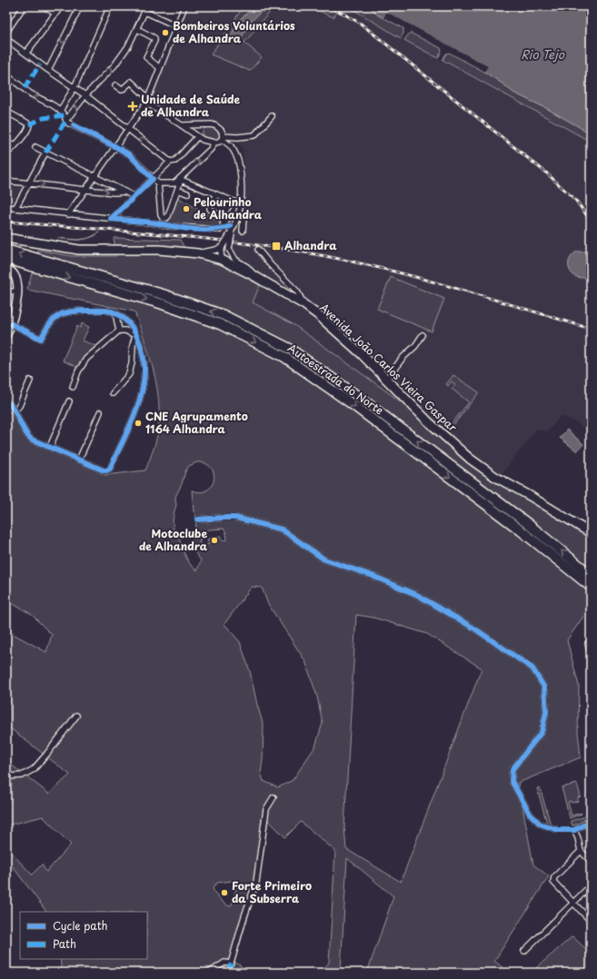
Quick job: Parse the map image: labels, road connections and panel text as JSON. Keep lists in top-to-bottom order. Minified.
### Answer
{"streets":{"highway":["Autoestrada do Norte"],"main road":["Avenida João Carlos Vieira Gaspar"]},"water":["Rio Tejo"],"places":{"other":["Bombeiros Voluntários de Alhandra","Pelourinho de Alhandra","CNE Agrupamento 1164 Alhandra","Motoclube de Alhandra","Forte Primeiro da Subserra"],"health":["Unidade de Saúde de Alhandra"],"transit":["Alhandra"]},"legend":["Cycle path","Path"]}
